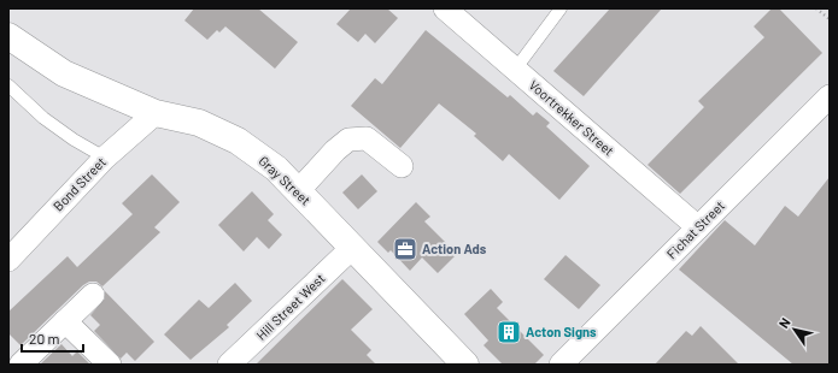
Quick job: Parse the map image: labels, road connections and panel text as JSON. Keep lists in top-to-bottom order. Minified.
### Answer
{"streets":{"street":["Voortrekker Street","Gray Street","Bond Street","Fichat Street","Hill Street West"]},"crossings":[["Voortrekker Street","Fichat Street"],["Gray Street","Bond Street"],["Gray Street","Hill Street West"]],"places":{"office":["Action Ads"],"building":["Acton Signs"]},"scale_bar":"20 m","north":"top left"}
